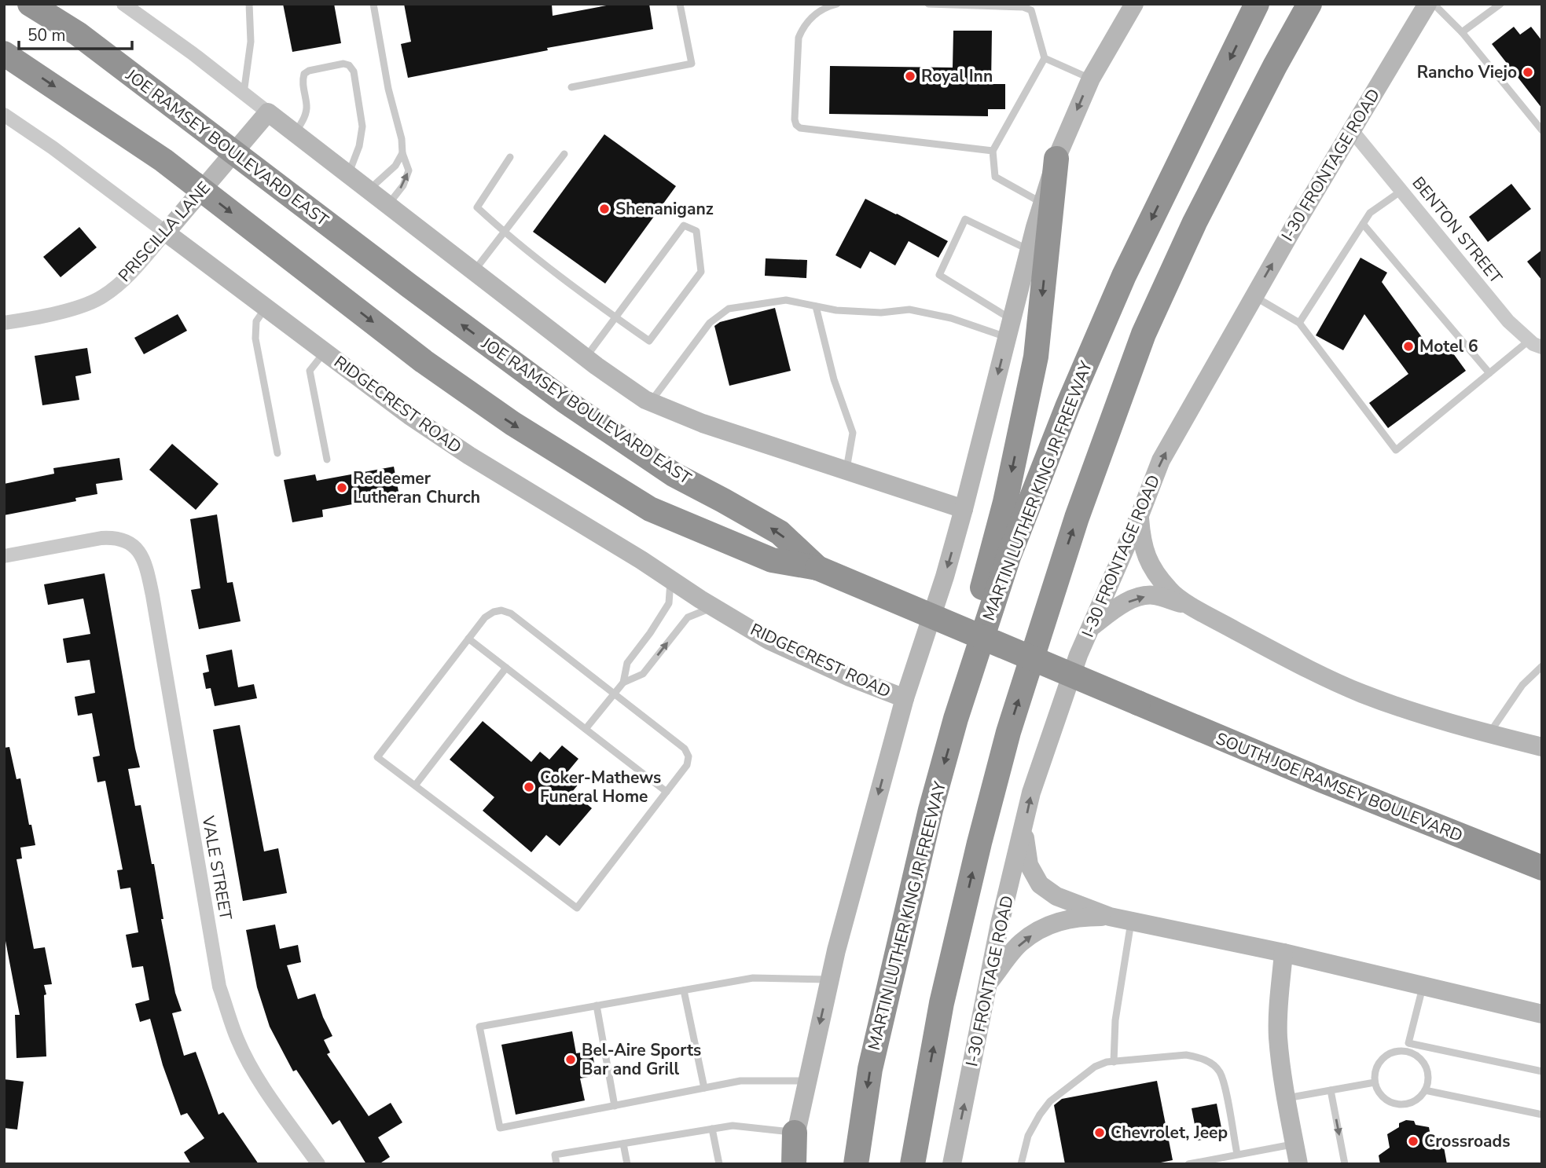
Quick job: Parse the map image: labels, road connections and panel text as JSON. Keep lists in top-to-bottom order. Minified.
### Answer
{"streets":{"highway":["JOE RAMSEY BOULEVARD EAST","MARTIN LUTHER KING JR FREEWAY","SOUTH JOE RAMSEY BOULEVARD"],"main road":["I-30 FRONTAGE ROAD","PRISCILLA LANE","RIDGECREST ROAD"],"street":["BENTON STREET","VALE STREET"]},"crossings":[["JOE RAMSEY BOULEVARD EAST","PRISCILLA LANE"],["JOE RAMSEY BOULEVARD EAST","SOUTH JOE RAMSEY BOULEVARD"],["I-30 FRONTAGE ROAD","BENTON STREET"],["PRISCILLA LANE","RIDGECREST ROAD"]],"places":["Rancho Viejo","Royal Inn","Shenaniganz","Motel 6","Redeemer Lutheran Church","Coker-Mathews Funeral Home","Bel-Aire Sports Bar and Grill","Chevrolet, Jeep","Crossroads"],"scale_bar":"50 m"}
